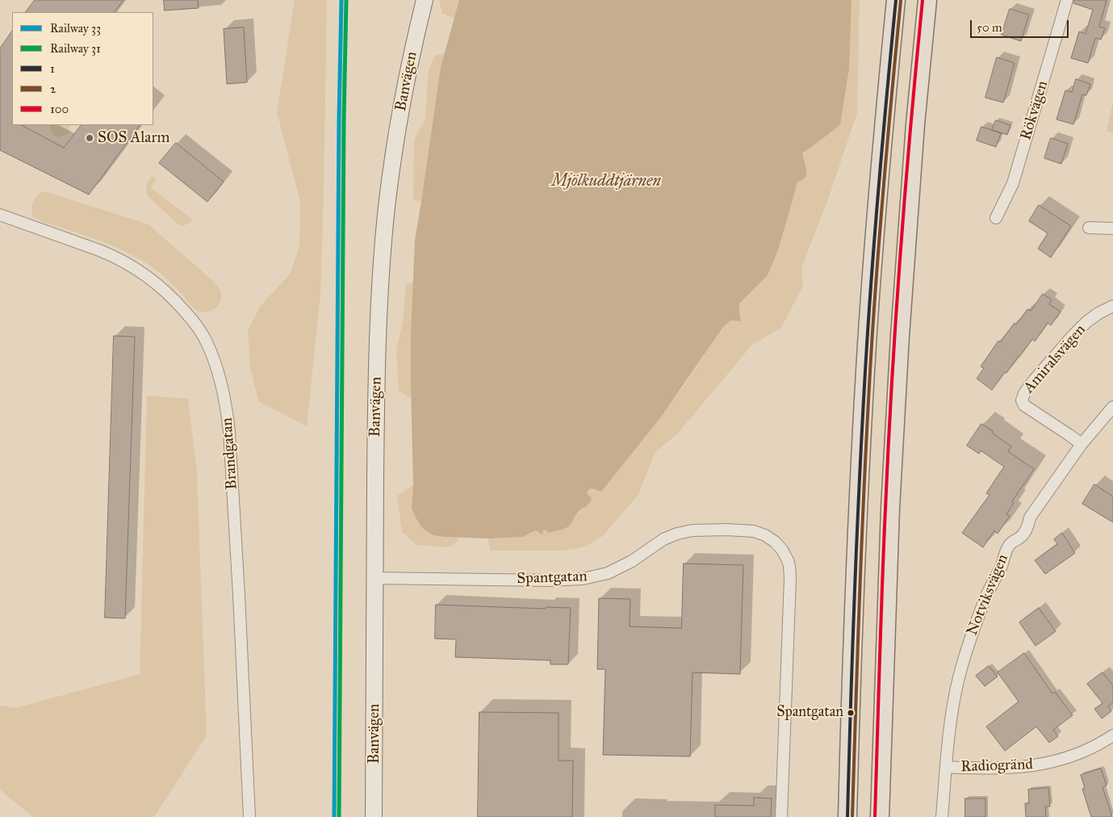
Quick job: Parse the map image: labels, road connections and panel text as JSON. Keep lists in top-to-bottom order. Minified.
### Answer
{"streets":{"street":["Banvägen","Rökvägen","Amiralsvägen","Brandgatan","Spantgatan","Notviksvägen","Radiogränd"]},"crossings":[["Banvägen","Spantgatan"],["Amiralsvägen","Notviksvägen"],["Notviksvägen","Radiogränd"]],"water":["Mjölkuddtjärnen"],"places":["SOS Alarm","Spantgatan"],"lines":["rail line 33","rail line 31","transit line 1","transit line 100","transit line 2"],"legend":["Railway 33","Railway 31","1","2","100"],"scale_bar":"50 m"}
